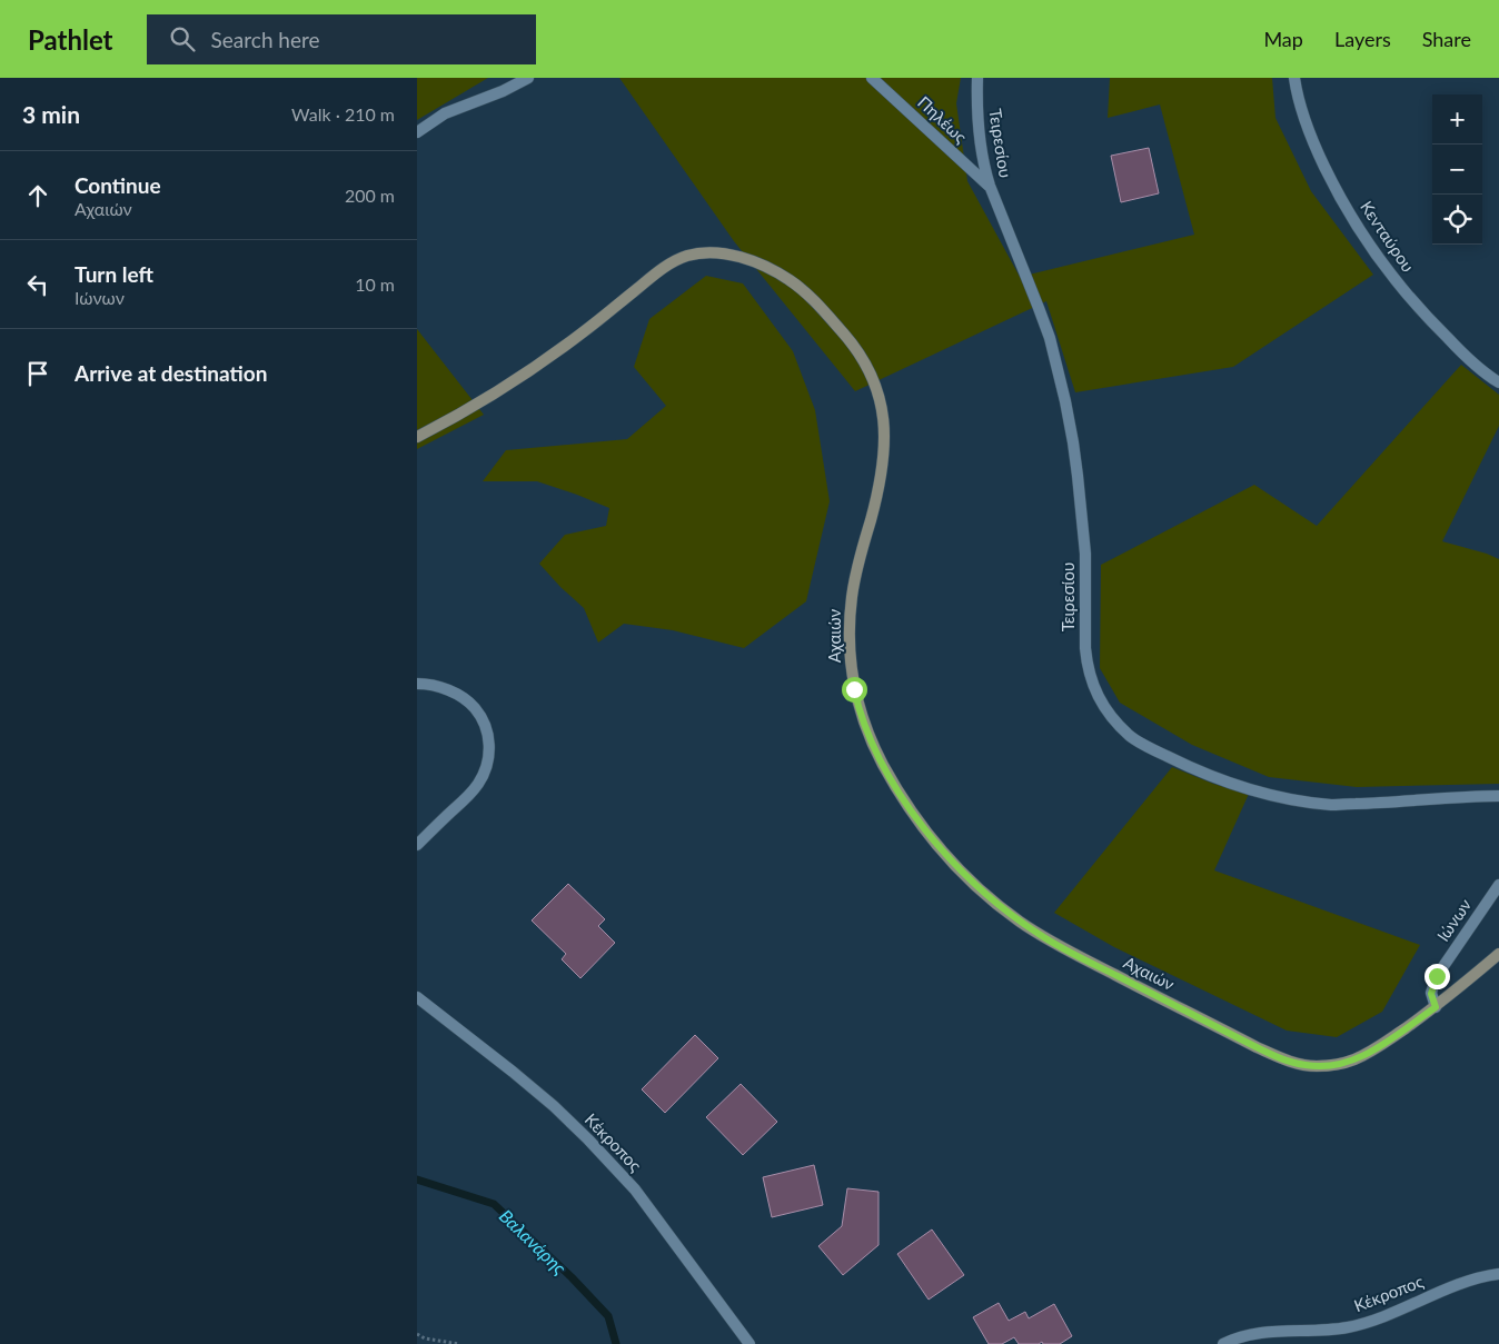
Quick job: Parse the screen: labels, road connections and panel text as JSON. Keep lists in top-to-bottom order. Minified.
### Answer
{"streets":{"main road":["Αχαιών"],"street":["Πηλέως","Τειρεσίου","Κενταύρου","Ιώνων","Κέκροπος"]},"crossings":[["Πηλέως","Τειρεσίου"],["Αχαιών","Ιώνων"]],"water":["Βαλανάρης"],"page":{"header":"Pathlet","search":"Search here","nav":["Map","Layers","Share"],"heading":["3 min","Walk · 210 m"],"map_buttons":["+","−"],"list":[["Continue","Αχαιών","200 m"],["Turn left","Ιώνων","10 m"],"Arrive at destination"]}}
